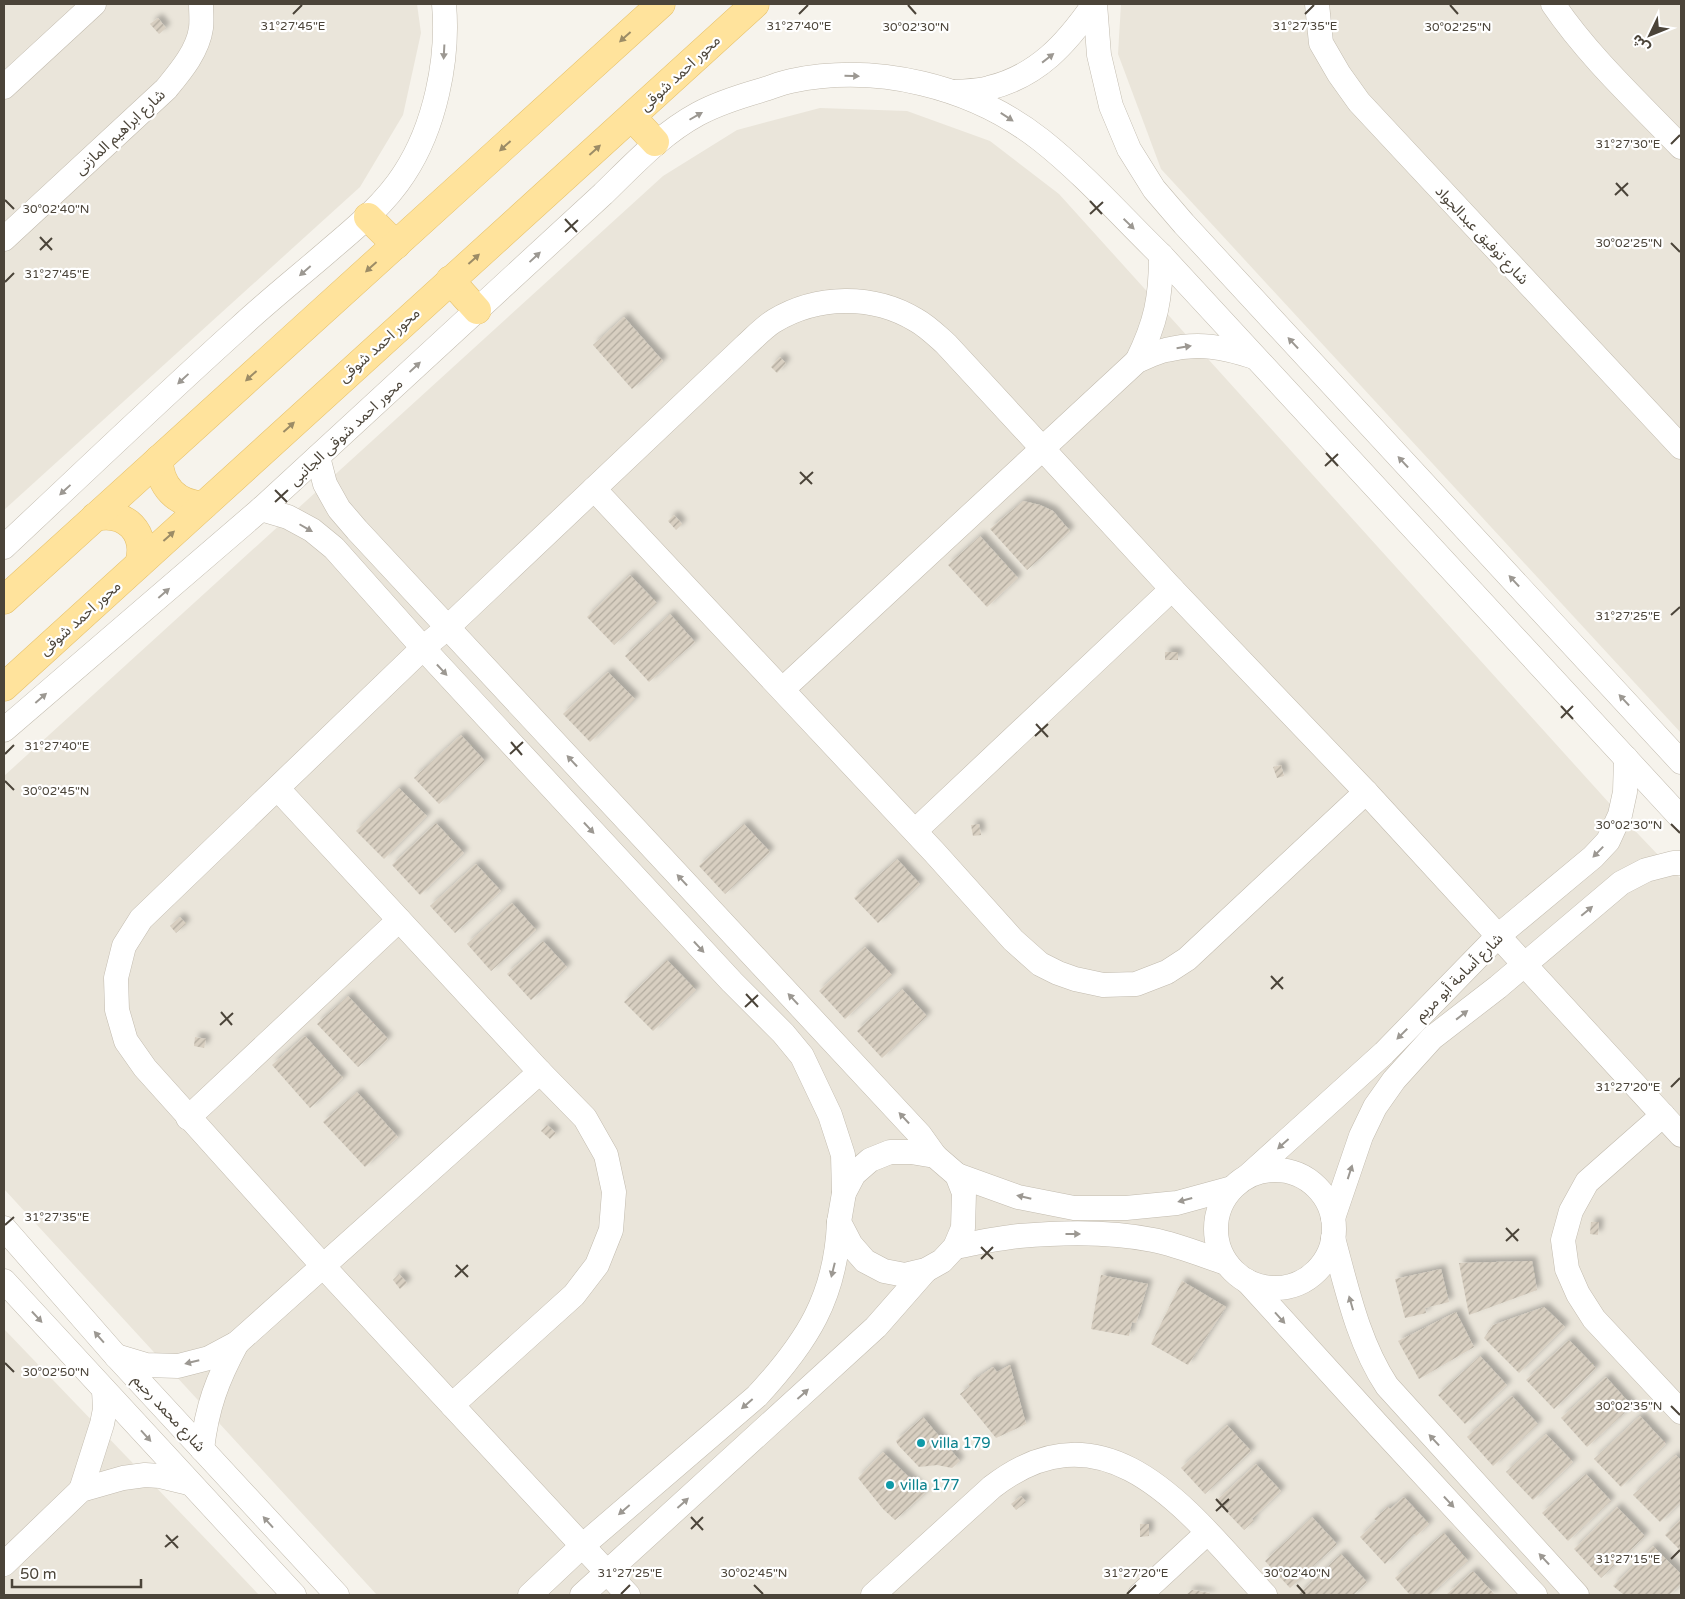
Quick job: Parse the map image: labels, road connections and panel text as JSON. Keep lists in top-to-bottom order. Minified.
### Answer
{"streets":{"main road":["محور احمد شوقى"],"street":["شارع ابراهيم المازنى","شارع توفيق عبدالجواد","محور احمد شوقى الجانبى","شارع أسامة أبو مريم","شارع محمد رحيم"]},"places":["villa 179","villa 177"],"scale_bar":"50 m","north":"bottom left","coordinates":["31°27'45\"E","31°27'40\"E","31°27'35\"E","30°02'30\"N","30°02'25\"N","31°27'30\"E","30°02'40\"N","31°27'25\"E","30°02'45\"N","31°27'20\"E","30°02'50\"N","30°02'35\"N","31°27'15\"E"]}
